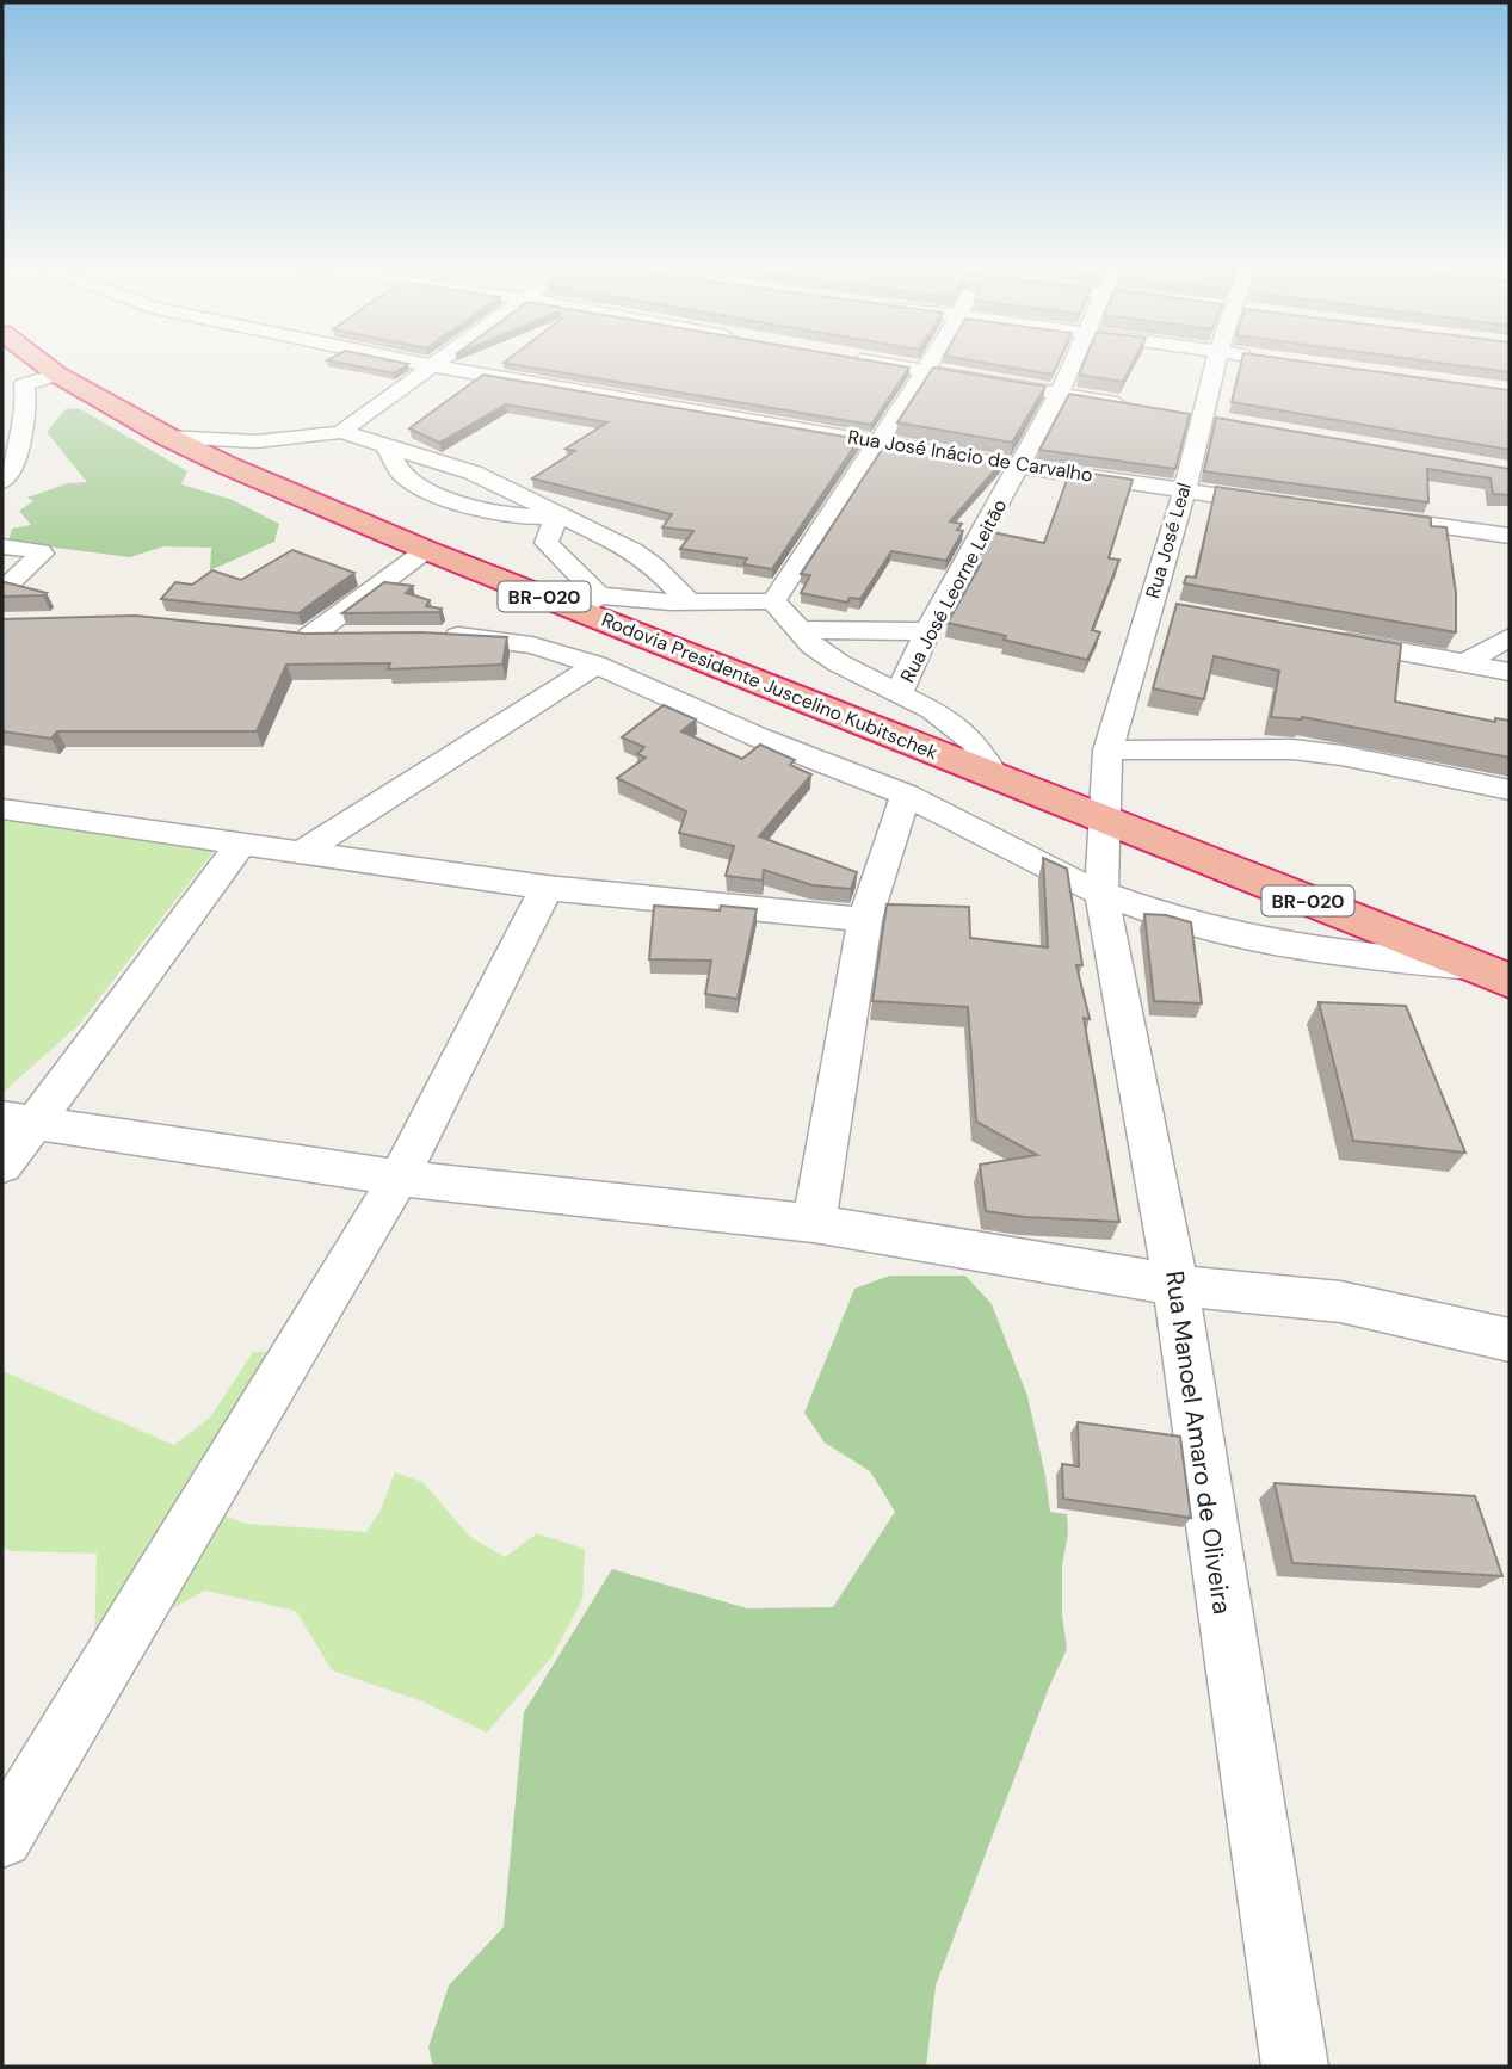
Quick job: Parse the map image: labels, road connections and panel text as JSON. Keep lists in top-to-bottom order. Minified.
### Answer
{"streets":{"highway":["BR-020","Rodovia Presidente Juscelino Kubitschek"],"street":["Rua José Inácio de Carvalho","Rua José Leal","Rua José Leorne Leitão","Rua Manoel Amaro de Oliveira"]},"crossings":[["Rua José Inácio de Carvalho","Rua José Leal"],["Rua José Inácio de Carvalho","Rua José Leorne Leitão"],["Rua José Leal","Rodovia Presidente Juscelino Kubitschek"],["Rua José Leal","Rua Manoel Amaro de Oliveira"],["Rodovia Presidente Juscelino Kubitschek","Rua Manoel Amaro de Oliveira"]]}
